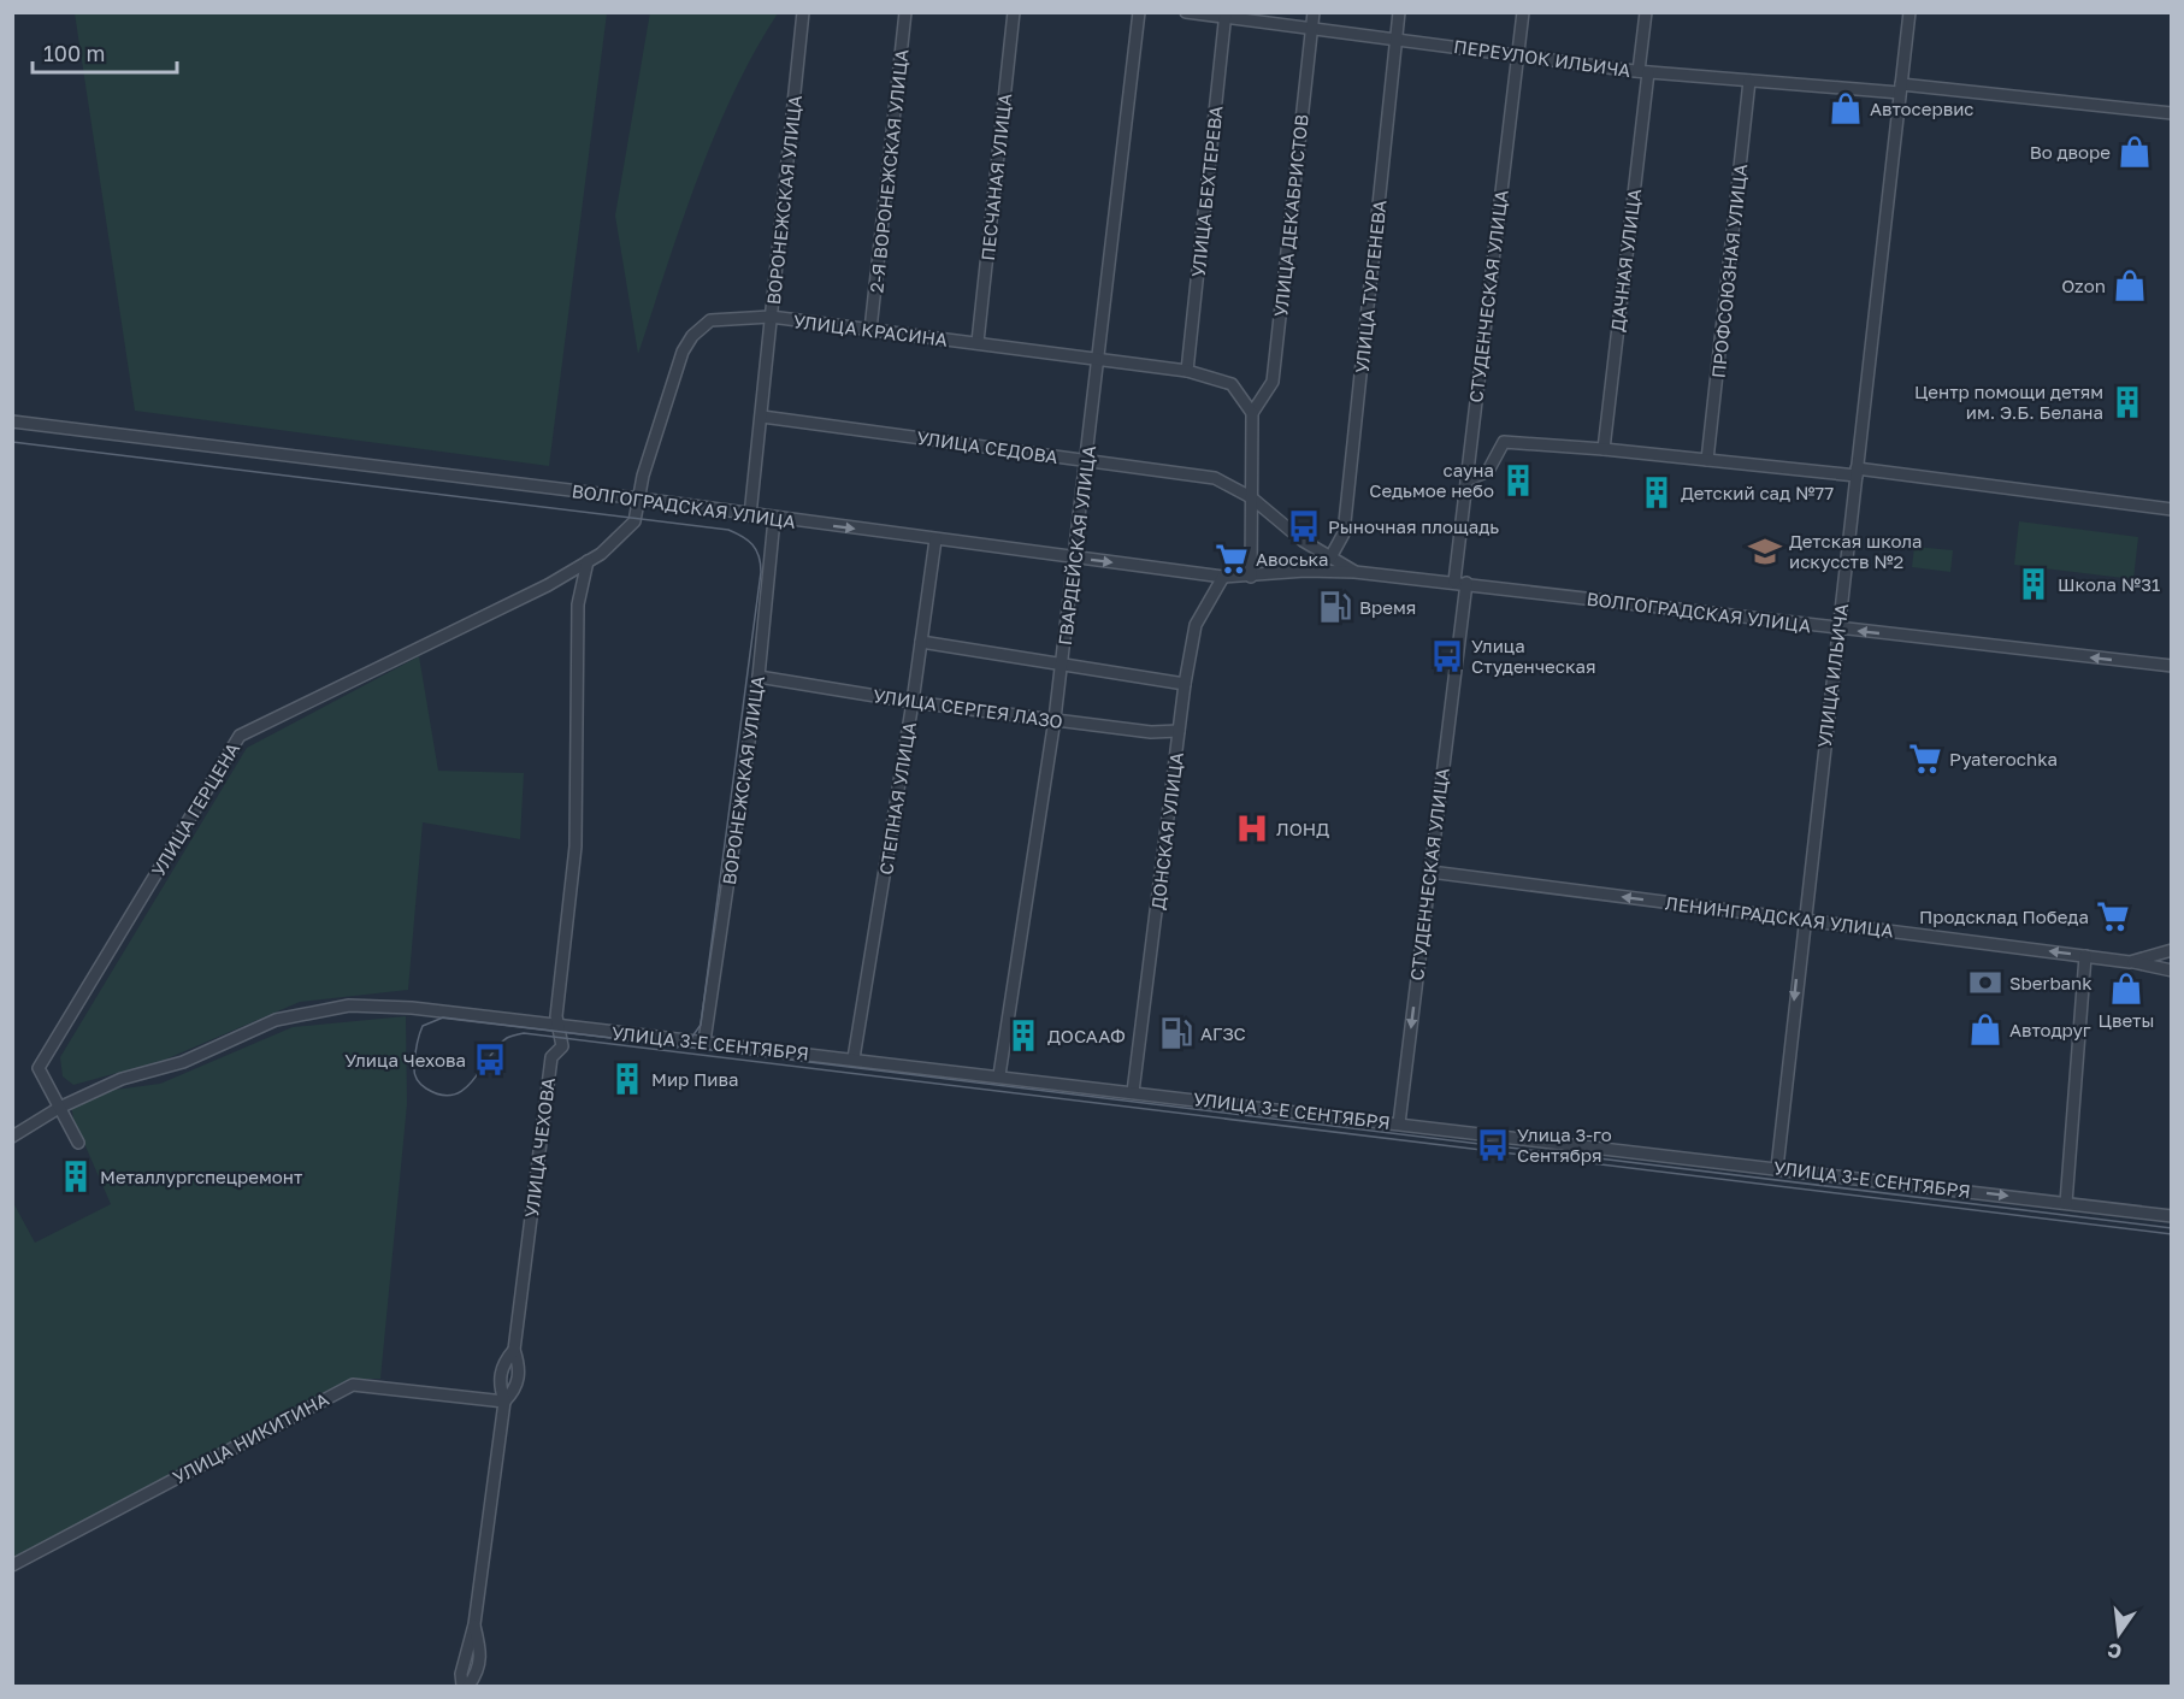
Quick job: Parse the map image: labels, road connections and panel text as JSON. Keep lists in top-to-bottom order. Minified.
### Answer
{"streets":{"street":["ПЕРЕУЛОК ИЛЬИЧА","2-Я ВОРОНЕЖСКАЯ УЛИЦА","ПЕСЧАНАЯ УЛИЦА","УЛИЦА БЕХТЕРЕВА","ВОРОНЕЖСКАЯ УЛИЦА","УЛИЦА ДЕКАБРИСТОВ","ДАЧНАЯ УЛИЦА","ПРОФСОЮЗНАЯ УЛИЦА","УЛИЦА ТУРГЕНЕВА","СТУДЕНЧЕСКАЯ УЛИЦА","УЛИЦА КРАСИНА","УЛИЦА СЕДОВА","ВОЛГОГРАДСКАЯ УЛИЦА","ГВАРДЕЙСКАЯ УЛИЦА","УЛИЦА ИЛЬИЧА","УЛИЦА СЕРГЕЯ ЛАЗО","СТЕПНАЯ УЛИЦА","УЛИЦА ГЕРЦЕНА","ДОНСКАЯ УЛИЦА","ЛЕНИНГРАДСКАЯ УЛИЦА","УЛИЦА 3-Е СЕНТЯБРЯ","УЛИЦА ЧЕХОВА","УЛИЦА НИКИТИНА"]},"crossings":[["ПЕРЕУЛОК ИЛЬИЧА","УЛИЦА БЕХТЕРЕВА"],["ПЕРЕУЛОК ИЛЬИЧА","УЛИЦА ДЕКАБРИСТОВ"],["ПЕРЕУЛОК ИЛЬИЧА","ДАЧНАЯ УЛИЦА"],["ПЕРЕУЛОК ИЛЬИЧА","ПРОФСОЮЗНАЯ УЛИЦА"],["ПЕРЕУЛОК ИЛЬИЧА","УЛИЦА ТУРГЕНЕВА"],["ПЕРЕУЛОК ИЛЬИЧА","СТУДЕНЧЕСКАЯ УЛИЦА"],["ПЕРЕУЛОК ИЛЬИЧА","УЛИЦА ИЛЬИЧА"],["2-Я ВОРОНЕЖСКАЯ УЛИЦА","УЛИЦА КРАСИНА"],["ПЕСЧАНАЯ УЛИЦА","УЛИЦА КРАСИНА"],["УЛИЦА БЕХТЕРЕВА","УЛИЦА КРАСИНА"],["ВОРОНЕЖСКАЯ УЛИЦА","УЛИЦА КРАСИНА"],["ВОРОНЕЖСКАЯ УЛИЦА","УЛИЦА СЕДОВА"],["ВОРОНЕЖСКАЯ УЛИЦА","ВОЛГОГРАДСКАЯ УЛИЦА"],["ВОРОНЕЖСКАЯ УЛИЦА","УЛИЦА СЕРГЕЯ ЛАЗО"],["ВОРОНЕЖСКАЯ УЛИЦА","УЛИЦА 3-Е СЕНТЯБРЯ"],["УЛИЦА ДЕКАБРИСТОВ","УЛИЦА КРАСИНА"],["УЛИЦА ТУРГЕНЕВА","УЛИЦА СЕДОВА"],["УЛИЦА ТУРГЕНЕВА","ВОЛГОГРАДСКАЯ УЛИЦА"],["СТУДЕНЧЕСКАЯ УЛИЦА","ВОЛГОГРАДСКАЯ УЛИЦА"],["СТУДЕНЧЕСКАЯ УЛИЦА","ЛЕНИНГРАДСКАЯ УЛИЦА"],["СТУДЕНЧЕСКАЯ УЛИЦА","УЛИЦА 3-Е СЕНТЯБРЯ"],["УЛИЦА КРАСИНА","ВОЛГОГРАДСКАЯ УЛИЦА"],["УЛИЦА КРАСИНА","ГВАРДЕЙСКАЯ УЛИЦА"],["УЛИЦА КРАСИНА","УЛИЦА ГЕРЦЕНА"],["УЛИЦА СЕДОВА","ВОЛГОГРАДСКАЯ УЛИЦА"],["УЛИЦА СЕДОВА","ГВАРДЕЙСКАЯ УЛИЦА"],["ВОЛГОГРАДСКАЯ УЛИЦА","ГВАРДЕЙСКАЯ УЛИЦА"],["ВОЛГОГРАДСКАЯ УЛИЦА","УЛИЦА ИЛЬИЧА"],["ВОЛГОГРАДСКАЯ УЛИЦА","СТЕПНАЯ УЛИЦА"],["ВОЛГОГРАДСКАЯ УЛИЦА","УЛИЦА ГЕРЦЕНА"],["ВОЛГОГРАДСКАЯ УЛИЦА","ДОНСКАЯ УЛИЦА"],["ГВАРДЕЙСКАЯ УЛИЦА","УЛИЦА СЕРГЕЯ ЛАЗО"],["ГВАРДЕЙСКАЯ УЛИЦА","УЛИЦА 3-Е СЕНТЯБРЯ"],["УЛИЦА ИЛЬИЧА","ЛЕНИНГРАДСКАЯ УЛИЦА"],["УЛИЦА ИЛЬИЧА","УЛИЦА 3-Е СЕНТЯБРЯ"],["УЛИЦА СЕРГЕЯ ЛАЗО","СТЕПНАЯ УЛИЦА"],["УЛИЦА СЕРГЕЯ ЛАЗО","ДОНСКАЯ УЛИЦА"],["СТЕПНАЯ УЛИЦА","УЛИЦА 3-Е СЕНТЯБРЯ"],["УЛИЦА ГЕРЦЕНА","УЛИЦА 3-Е СЕНТЯБРЯ"],["УЛИЦА ГЕРЦЕНА","УЛИЦА ЧЕХОВА"],["ДОНСКАЯ УЛИЦА","УЛИЦА 3-Е СЕНТЯБРЯ"],["УЛИЦА 3-Е СЕНТЯБРЯ","УЛИЦА ЧЕХОВА"],["УЛИЦА ЧЕХОВА","УЛИЦА НИКИТИНА"]],"one_way":["ЛЕНИНГРАДСКАЯ УЛИЦА"],"places":{"shop":["Автосервис","Во дворе","Ozon","Цветы","Автодруг"],"building":["Центр помощи детям им. Э.Б. Белана","сауна Седьмое небо","Детский сад №77","Школа №31","ДОСААФ","Мир Пива","Металлургспецремонт"],"bus stop":["Рыночная площадь","Улица Студенческая","Улица Чехова","Улица 3-го Сентября"],"school or university":["Детская школа искусств №2"],"supermarket":["Авоська","Pyaterochka","Продсклад Победа"],"fuel station":["Время","АГЗС"],"hospital":["ЛОНД"],"bank":["Sberbank"]},"scale_bar":"100 m","north":"bottom"}
